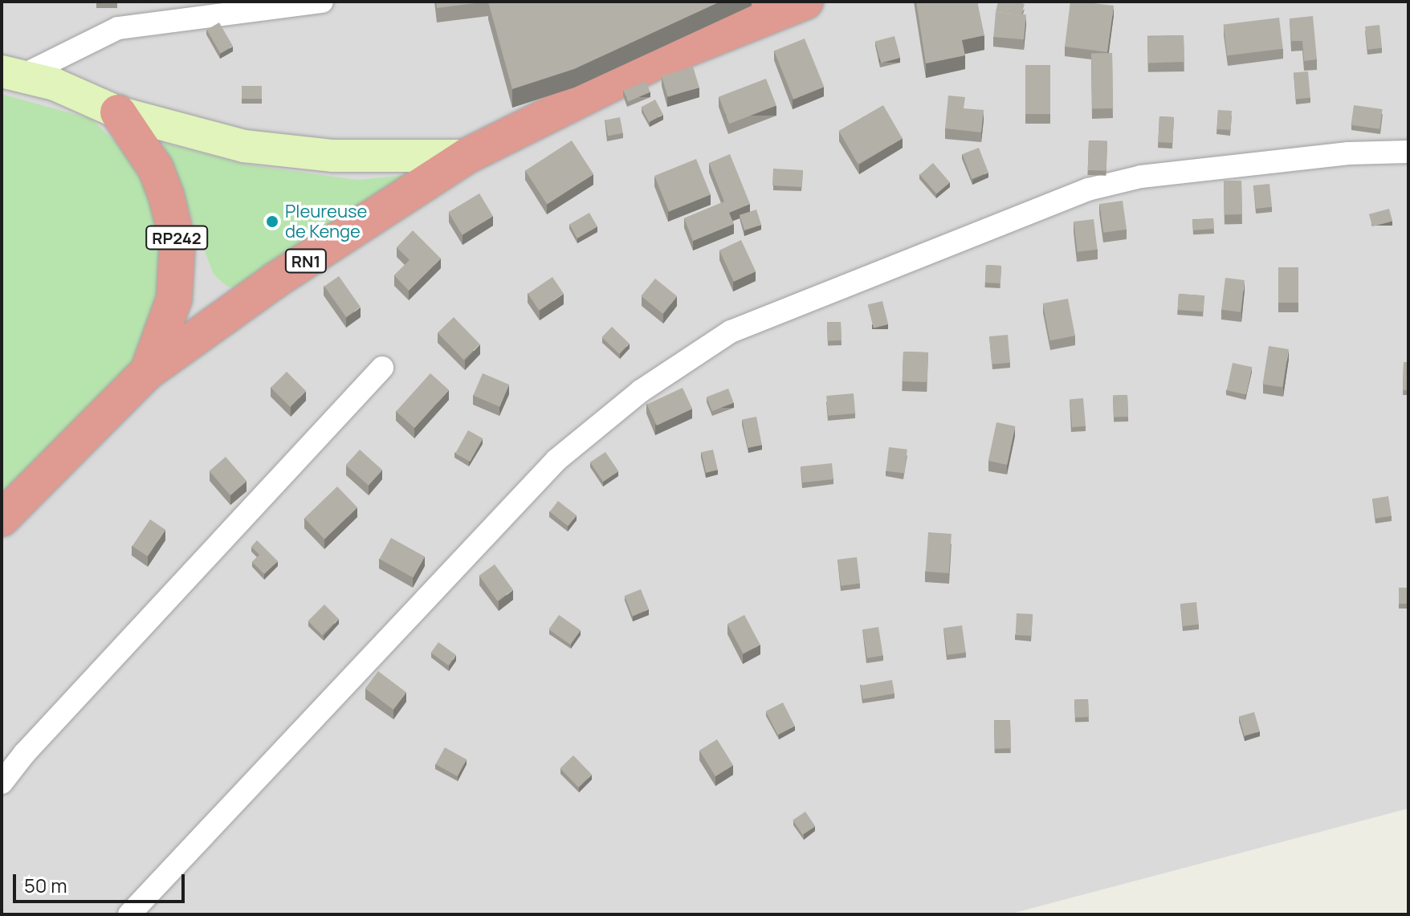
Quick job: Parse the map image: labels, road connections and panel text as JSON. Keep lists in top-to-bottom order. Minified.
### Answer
{"streets":{"highway":["RP242","RN1"]},"crossings":[["RP242","RN1"]],"places":["Pleureuse de Kenge"],"scale_bar":"50 m"}
